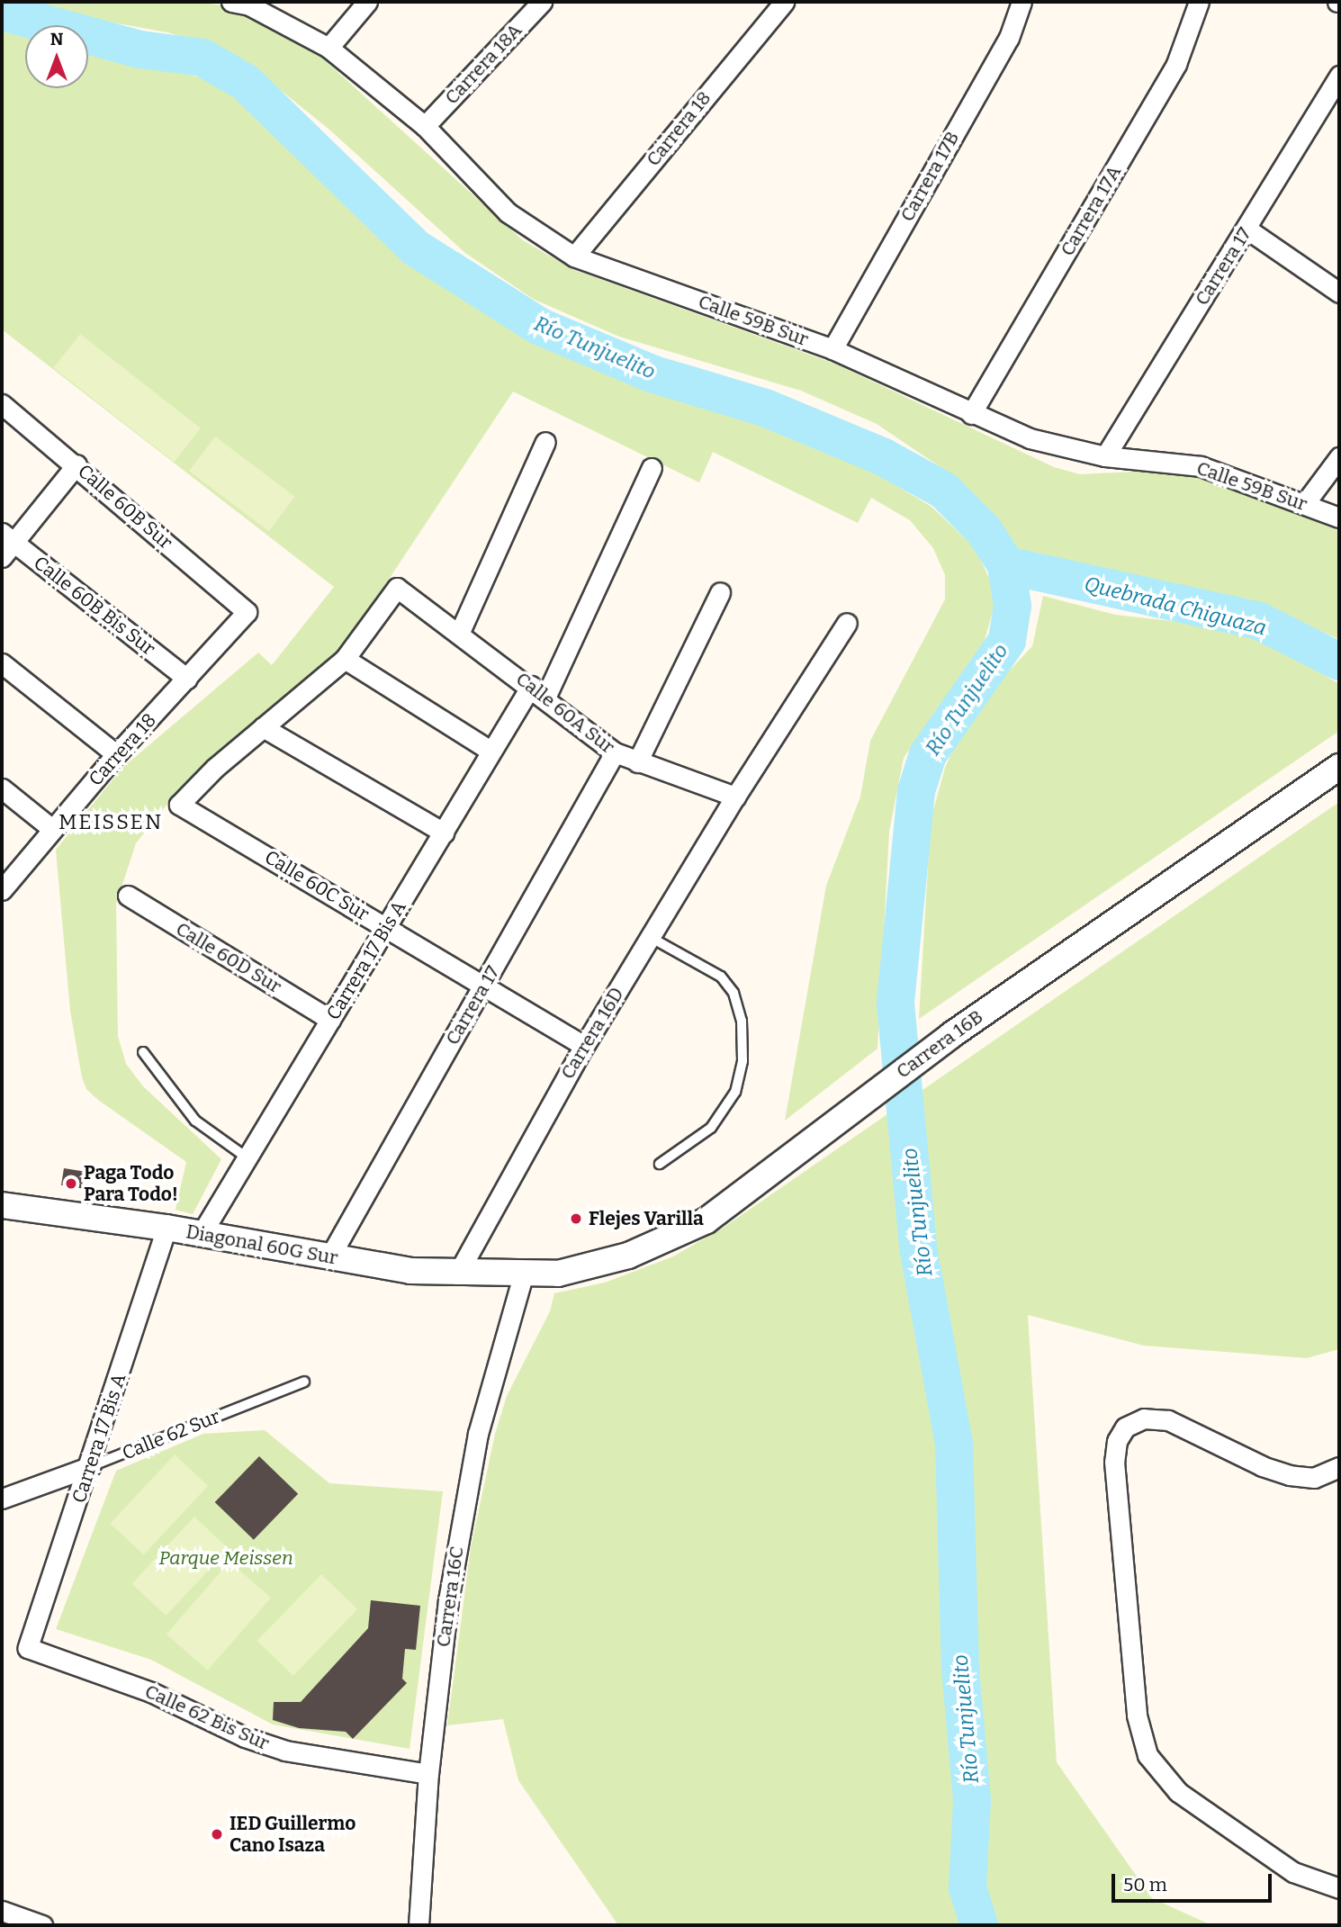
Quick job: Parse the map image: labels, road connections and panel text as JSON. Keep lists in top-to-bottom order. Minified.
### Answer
{"streets":{"street":["Carrera 18A","Carrera 18","Carrera 17B","Carrera 17A","Carrera 17","Calle 59B Sur","Calle 60B Sur","Calle 60B Bis Sur","Calle 60A Sur","Calle 60C Sur","Calle 60D Sur","Carrera 17 Bis A","Carrera 16D","Carrera 16B","Diagonal 60G Sur","Calle 62 Sur","Carrera 16C","Calle 62 Bis Sur"]},"crossings":[["Carrera 18A","Calle 59B Sur"],["Carrera 18","Calle 59B Sur"],["Carrera 18","Calle 60B Sur"],["Carrera 18","Calle 60B Bis Sur"],["Carrera 17B","Calle 59B Sur"],["Carrera 17A","Calle 59B Sur"],["Carrera 17","Calle 59B Sur"],["Carrera 17","Calle 60A Sur"],["Carrera 17","Calle 60C Sur"],["Carrera 17","Diagonal 60G Sur"],["Calle 60A Sur","Carrera 17 Bis A"],["Calle 60A Sur","Carrera 16D"],["Calle 60C Sur","Carrera 17 Bis A"],["Calle 60C Sur","Carrera 16D"],["Calle 60D Sur","Carrera 17 Bis A"],["Carrera 17 Bis A","Diagonal 60G Sur"],["Carrera 17 Bis A","Calle 62 Sur"],["Carrera 17 Bis A","Calle 62 Bis Sur"],["Carrera 16D","Diagonal 60G Sur"],["Carrera 16B","Diagonal 60G Sur"],["Carrera 16B","Carrera 16C"],["Diagonal 60G Sur","Carrera 16C"],["Carrera 16C","Calle 62 Bis Sur"]],"districts":["MEISSEN"],"water":["Río Tunjuelito","Quebrada Chiguaza"],"parks":["Parque Meissen"],"places":["Paga Todo Para Todo!","Flejes Varilla","IED Guillermo Cano Isaza"],"scale_bar":"50 m","north":"top"}
